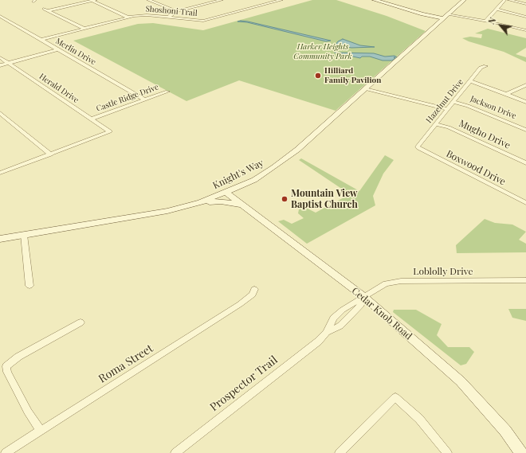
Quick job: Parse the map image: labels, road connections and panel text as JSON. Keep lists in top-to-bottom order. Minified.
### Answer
{"streets":{"main road":["Knight's Way","Cedar Knob Road"],"street":["Shoshoni Trail","Merlin Drive","Herald Drive","Castle Ridge Drive","Hazelnut Drive","Jackson Drive","Mugho Drive","Boxwood Drive","Loblolly Drive","Roma Street","Prospector Trail"]},"crossings":[["Shoshoni Trail","Merlin Drive"],["Merlin Drive","Castle Ridge Drive"],["Herald Drive","Castle Ridge Drive"],["Hazelnut Drive","Jackson Drive"],["Hazelnut Drive","Mugho Drive"],["Hazelnut Drive","Boxwood Drive"],["Knight's Way","Cedar Knob Road"],["Loblolly Drive","Cedar Knob Road"],["Loblolly Drive","Prospector Trail"],["Cedar Knob Road","Prospector Trail"]],"parks":["Harker Heights Community Park"],"places":["Hilliard Family Pavilion","Mountain View Baptist Church"],"north":"top left"}
